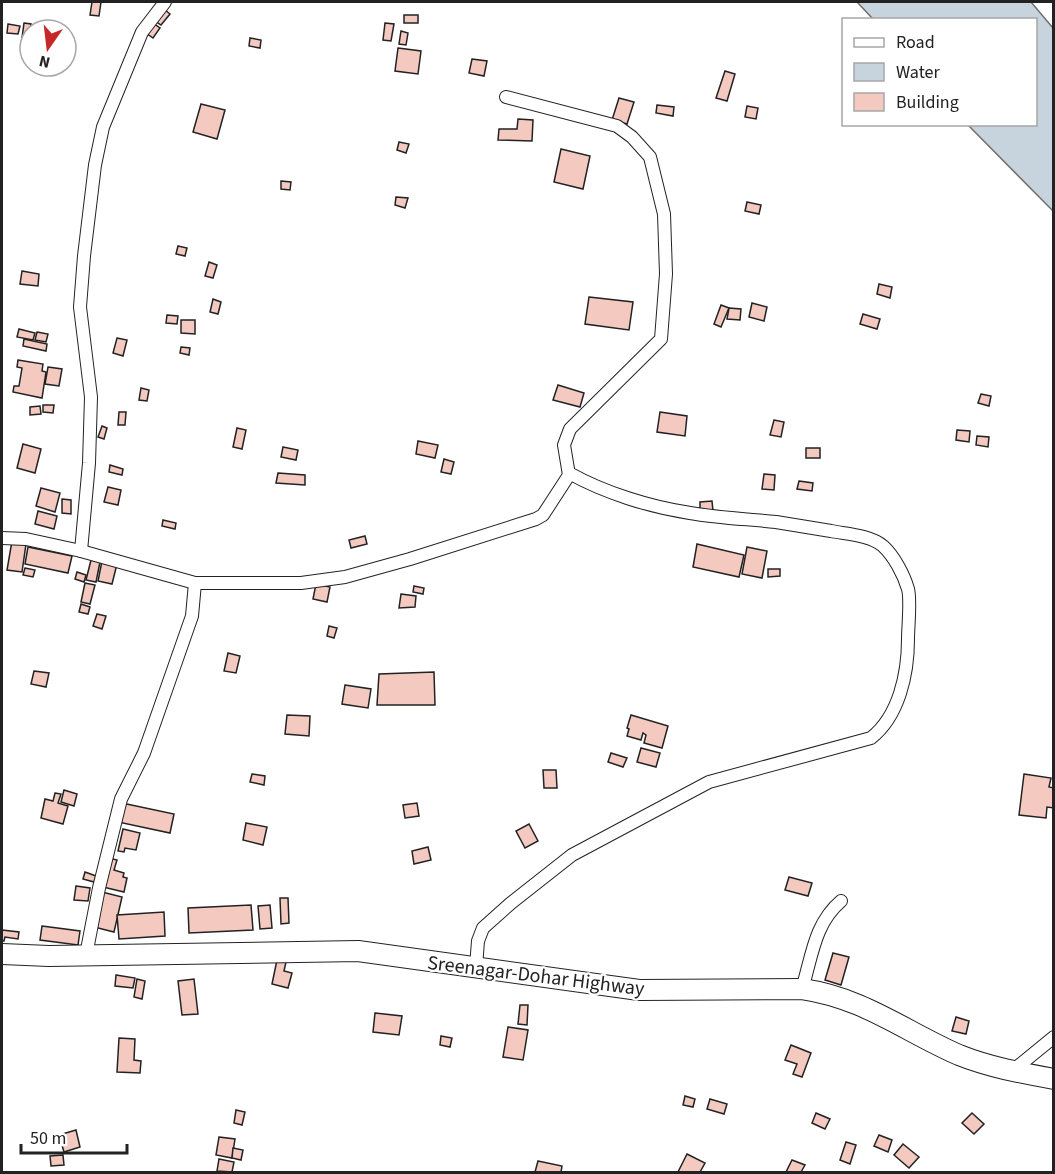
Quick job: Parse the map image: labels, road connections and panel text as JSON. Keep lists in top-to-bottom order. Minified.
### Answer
{"streets":{"main road":["Sreenagar-Dohar Highway"]},"legend":["Road","Water","Building"],"scale_bar":"50 m","north":"bottom"}
